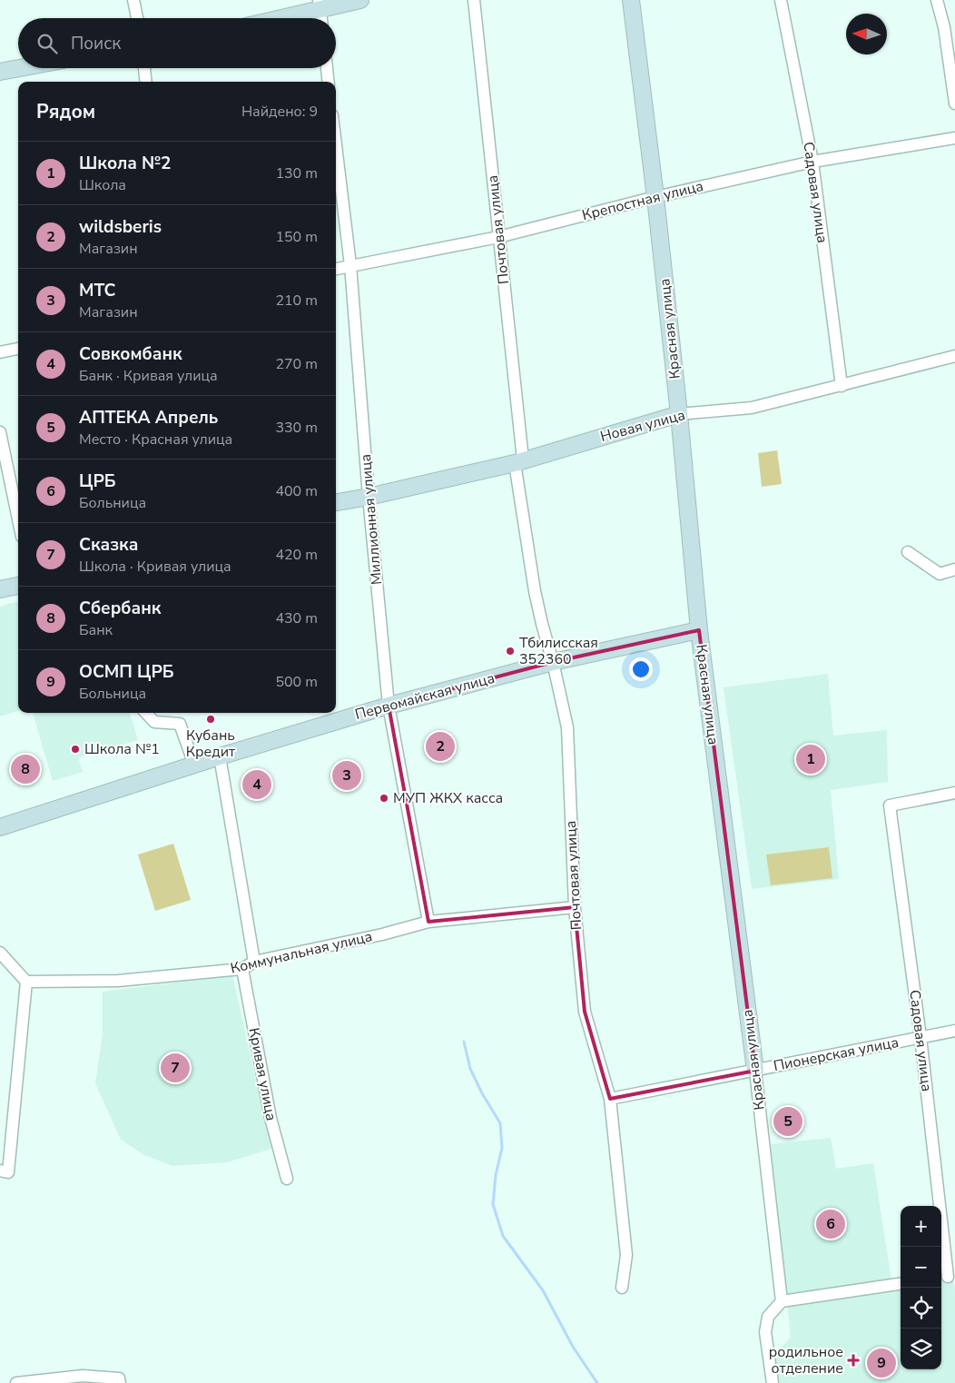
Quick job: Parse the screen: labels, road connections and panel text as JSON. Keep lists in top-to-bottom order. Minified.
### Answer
{"streets":{"street":["Садовая улица","Крепостная улица","Почтовая улица","Красная улица","Новая улица","Миллионная улица","Первомайская улица","Коммунальная улица","Пионерская улица","Кривая улица"]},"crossings":[["Садовая улица","Крепостная улица"],["Садовая улица","Новая улица"],["Садовая улица","Пионерская улица"],["Крепостная улица","Почтовая улица"],["Крепостная улица","Красная улица"],["Крепостная улица","Миллионная улица"],["Почтовая улица","Новая улица"],["Почтовая улица","Первомайская улица"],["Почтовая улица","Коммунальная улица"],["Почтовая улица","Пионерская улица"],["Красная улица","Новая улица"],["Красная улица","Первомайская улица"],["Красная улица","Пионерская улица"],["Новая улица","Миллионная улица"],["Миллионная улица","Первомайская улица"],["Миллионная улица","Коммунальная улица"],["Коммунальная улица","Кривая улица"]],"places":{"other":["Тбилисская 352360","Кубань Кредит","Школа №1","МУП ЖКХ касса"],"health":["родильное отделение"]},"north":"left","page":{"search":"Поиск","heading":["Рядом","Найдено: 9"],"list":[{"mark":"1","name":"Школа №2","note":"Школа","value":"130 m"},{"mark":"2","name":"wildsberis","note":"Магазин","value":"150 m"},{"mark":"3","name":"МТС","note":"Магазин","value":"210 m"},{"mark":"4","name":"Совкомбанк","note":"Банк · Кривая улица","value":"270 m"},{"mark":"5","name":"АПТЕКА Апрель","note":"Место · Красная улица","value":"330 m"},{"mark":"6","name":"ЦРБ","note":"Больница","value":"400 m"},{"mark":"7","name":"Сказка","note":"Школа · Кривая улица","value":"420 m"},{"mark":"8","name":"Сбербанк","note":"Банк","value":"430 m"},{"mark":"9","name":"ОСМП ЦРБ","note":"Больница","value":"500 m"}],"pins":["2","1","8","3","4","7","5","6","9"],"map_buttons":["+","−"]}}
